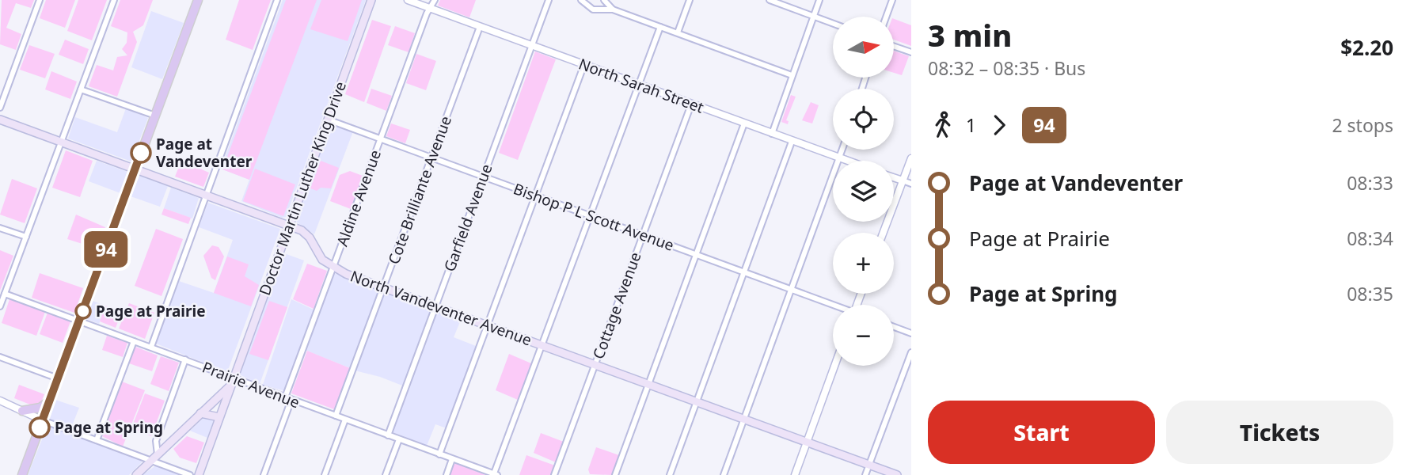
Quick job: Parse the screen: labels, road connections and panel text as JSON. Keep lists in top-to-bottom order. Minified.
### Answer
{"streets":{"main road":["Doctor Martin Luther King Drive","North Vandeventer Avenue"],"street":["North Sarah Street","Cote Brilliante Avenue","Aldine Avenue","Bishop P L Scott Avenue","Garfield Avenue","Cottage Avenue","Prairie Avenue"]},"crossings":[["North Sarah Street","Cote Brilliante Avenue"],["North Sarah Street","Aldine Avenue"],["North Sarah Street","Garfield Avenue"],["North Sarah Street","Cottage Avenue"],["Doctor Martin Luther King Drive","Bishop P L Scott Avenue"],["Doctor Martin Luther King Drive","North Vandeventer Avenue"],["Doctor Martin Luther King Drive","Prairie Avenue"],["Cote Brilliante Avenue","Bishop P L Scott Avenue"],["Cote Brilliante Avenue","North Vandeventer Avenue"],["Cote Brilliante Avenue","Prairie Avenue"],["Aldine Avenue","Bishop P L Scott Avenue"],["Aldine Avenue","North Vandeventer Avenue"],["Aldine Avenue","Prairie Avenue"],["Bishop P L Scott Avenue","Garfield Avenue"],["Bishop P L Scott Avenue","Cottage Avenue"],["Garfield Avenue","North Vandeventer Avenue"],["Garfield Avenue","Prairie Avenue"],["Cottage Avenue","North Vandeventer Avenue"]],"places":["Page at Vandeventer","Page at Prairie","Page at Spring"],"lines":["bus line 94"],"north":"right","page":{"on_map":"94","heading":["3 min","08:32 – 08:35 · Bus","$2.20"],"map_buttons":["+","−"],"legs":["1","94","2 stops"],"list":[{"name":"Page at Vandeventer","value":"08:33"},{"name":"Page at Prairie","value":"08:34"},{"name":"Page at Spring","value":"08:35"}],"buttons":["Start","Tickets"]}}
